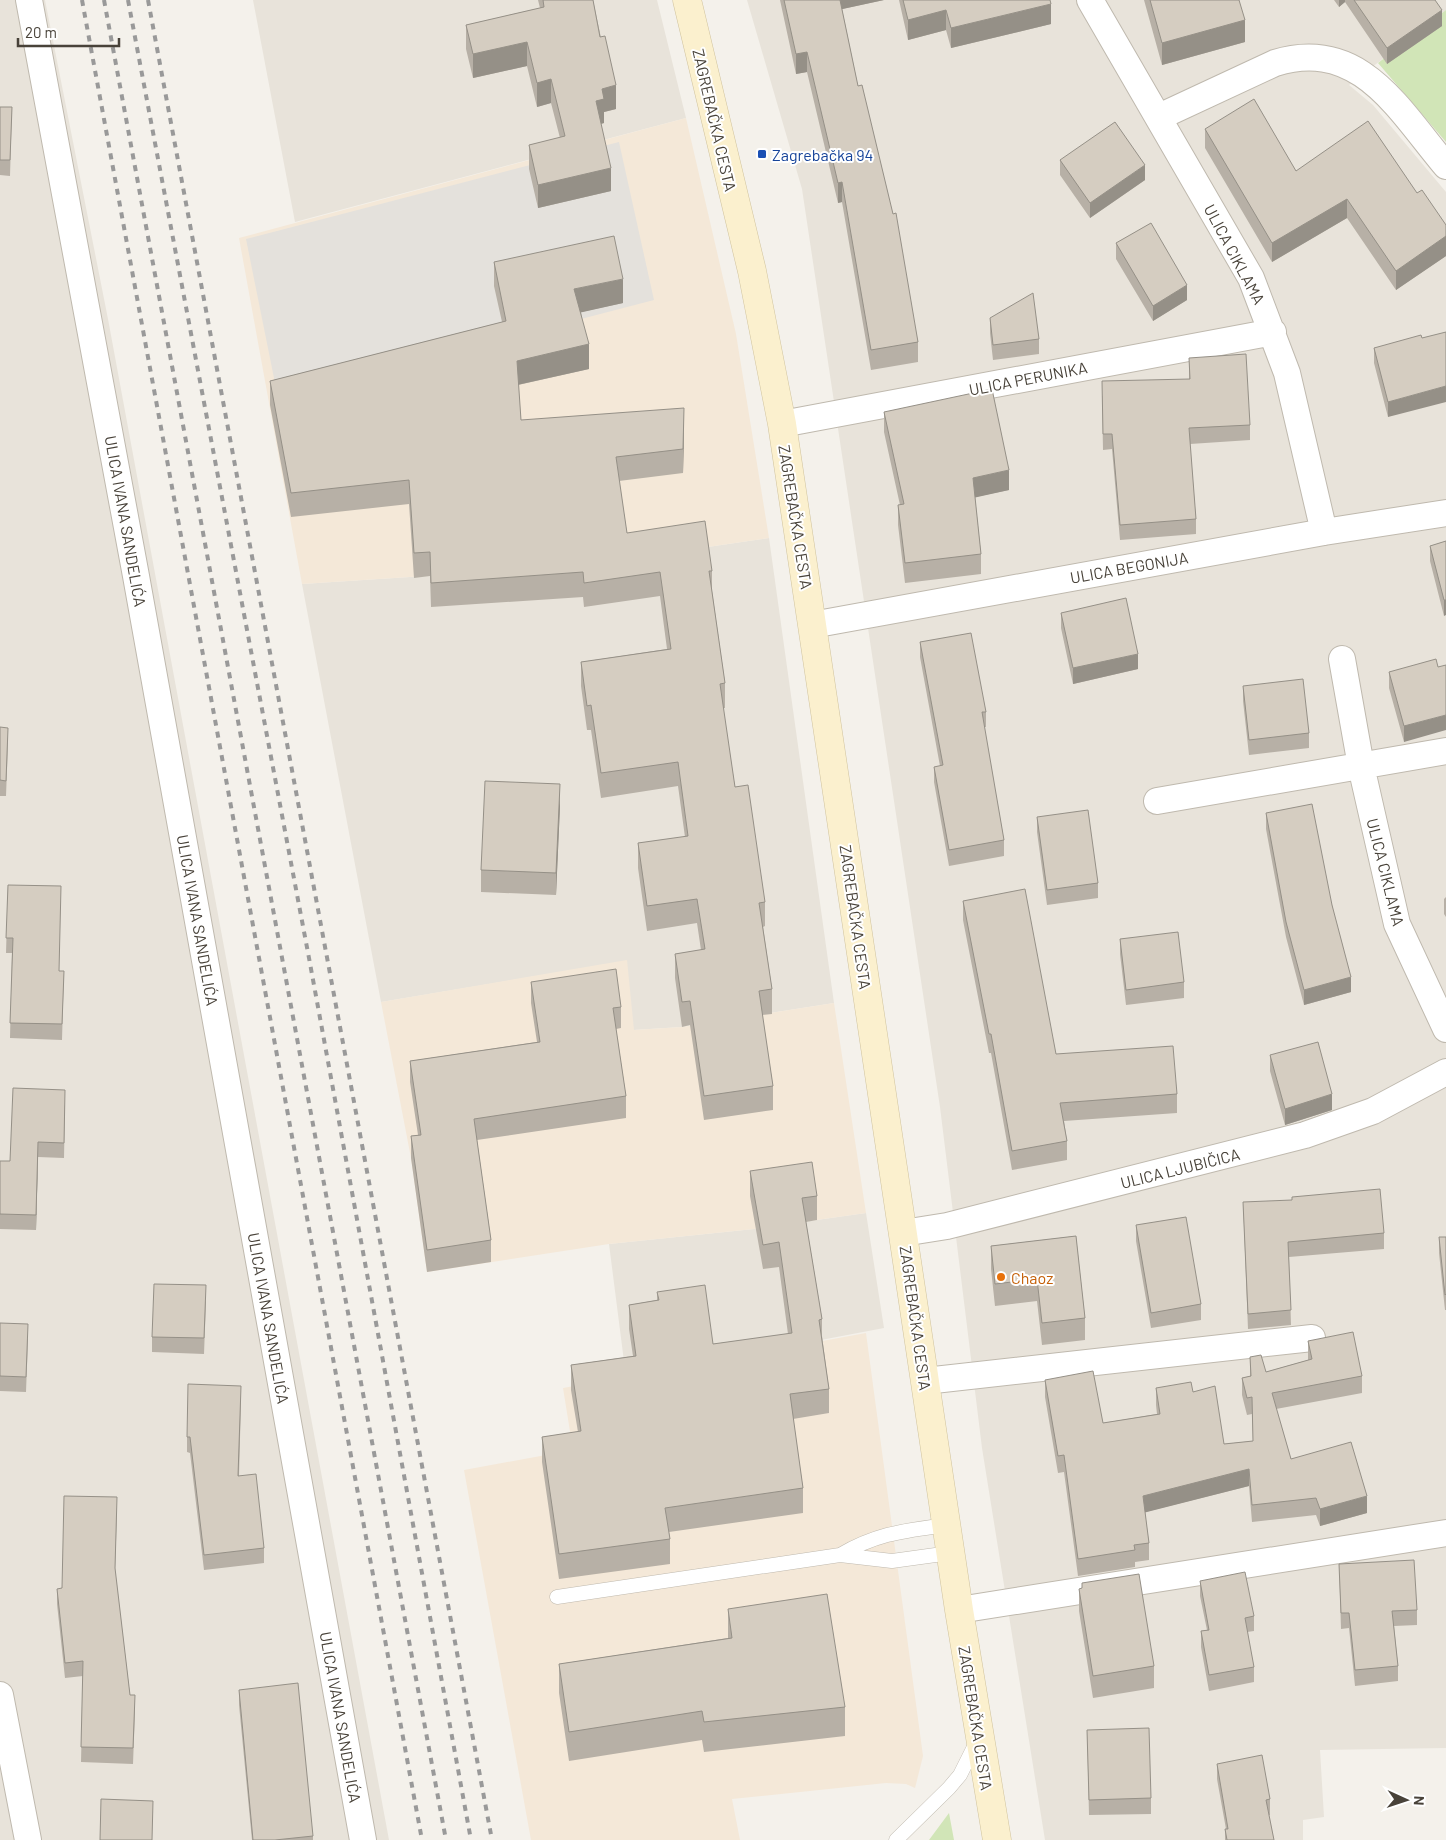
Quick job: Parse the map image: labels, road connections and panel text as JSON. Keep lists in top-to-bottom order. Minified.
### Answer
{"streets":{"main road":["ZAGREBAČKA CESTA"],"street":["ULICA CIKLAMA","ULICA PERUNIKA","ULICA IVANA SANDELIĆA","ULICA BEGONIJA","ULICA LJUBIČICA"]},"crossings":[["ZAGREBAČKA CESTA","ULICA PERUNIKA"],["ZAGREBAČKA CESTA","ULICA BEGONIJA"],["ZAGREBAČKA CESTA","ULICA LJUBIČICA"],["ULICA CIKLAMA","ULICA PERUNIKA"],["ULICA CIKLAMA","ULICA BEGONIJA"]],"places":{"transit":["Zagrebačka 94"],"other":["Chaoz"]},"scale_bar":"20 m","north":"right"}
